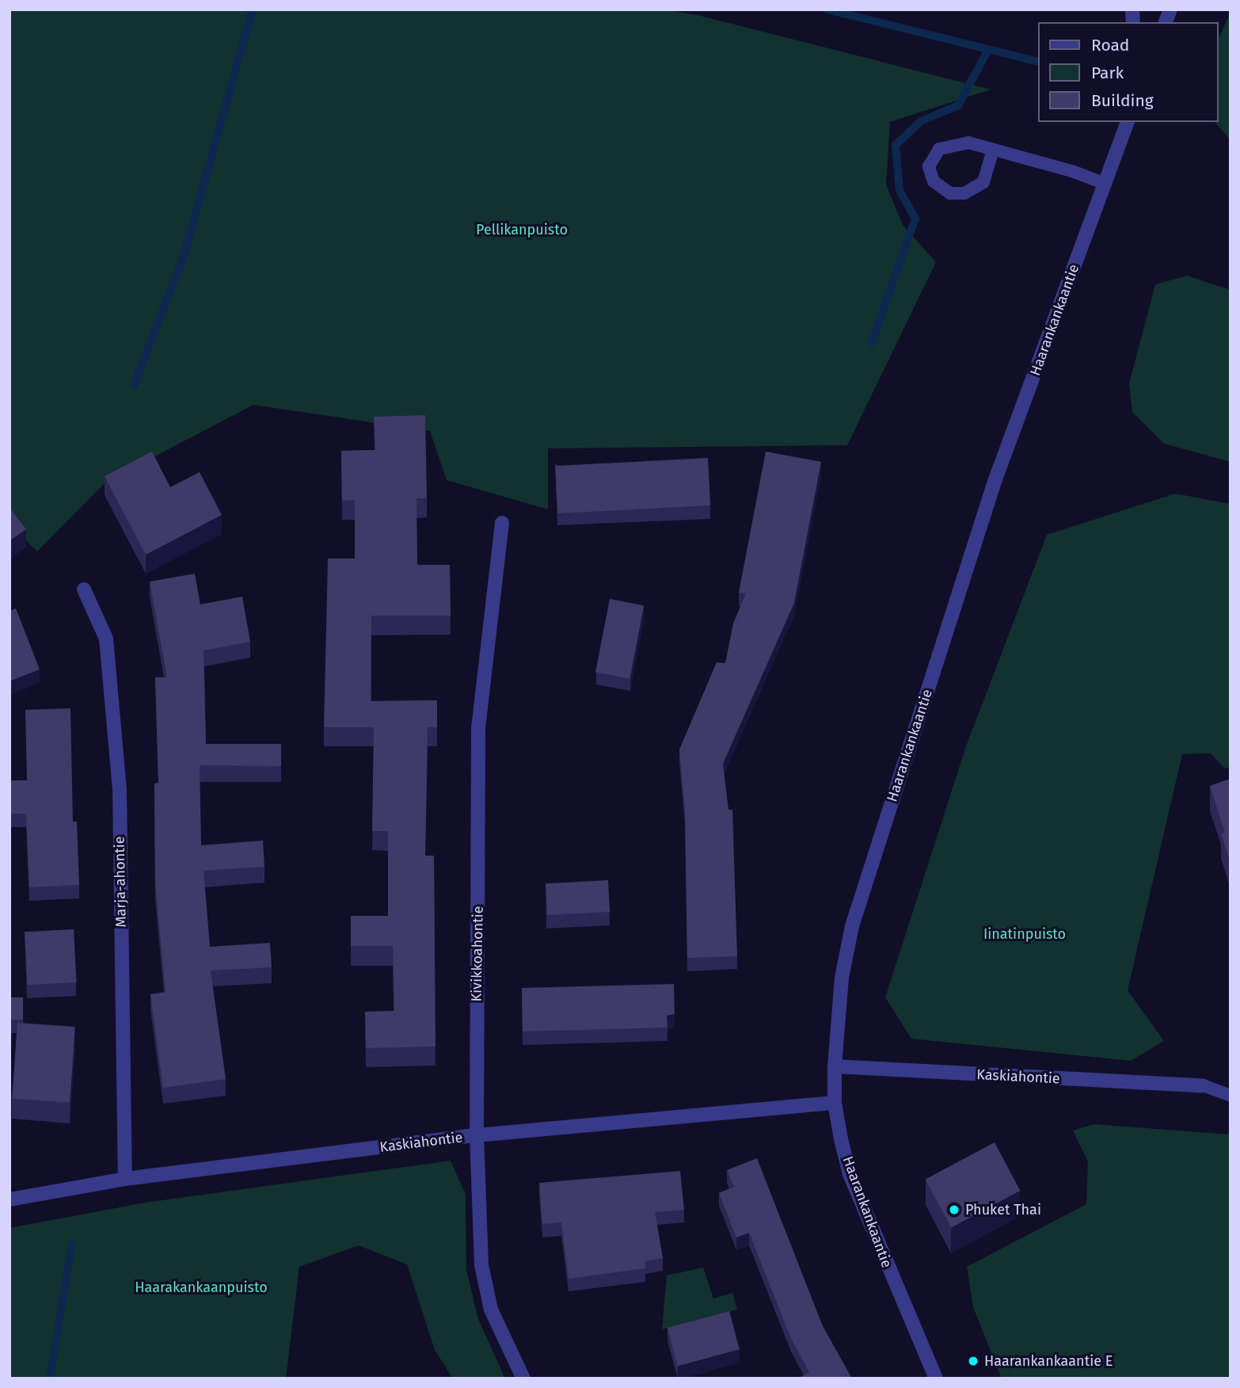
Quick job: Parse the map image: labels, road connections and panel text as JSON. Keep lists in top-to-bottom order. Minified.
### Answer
{"streets":{"street":["Haarankankaantie","Marja-ahontie","Kivikkoahontie","Kaskiahontie"]},"crossings":[["Haarankankaantie","Kaskiahontie"],["Marja-ahontie","Kaskiahontie"],["Kivikkoahontie","Kaskiahontie"]],"parks":["Pellikanpuisto","Iinatinpuisto","Haarakankaanpuisto"],"places":["Phuket Thai","Haarankankaantie E"],"legend":["Road","Park","Building"]}
